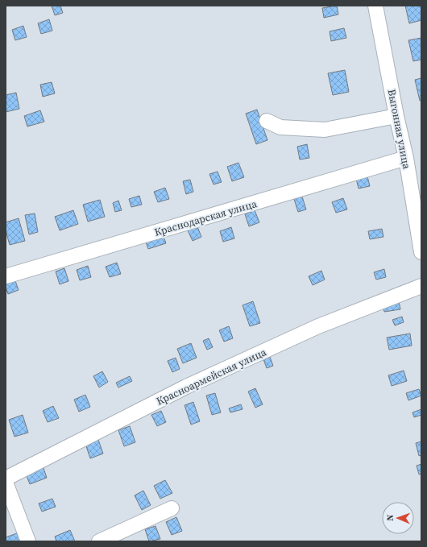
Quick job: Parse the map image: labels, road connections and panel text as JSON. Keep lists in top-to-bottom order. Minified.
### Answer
{"streets":{"street":["Выгонная улица","Краснодарская улица","Красноармейская улица"]},"crossings":[["Выгонная улица","Краснодарская улица"]],"north":"left"}
